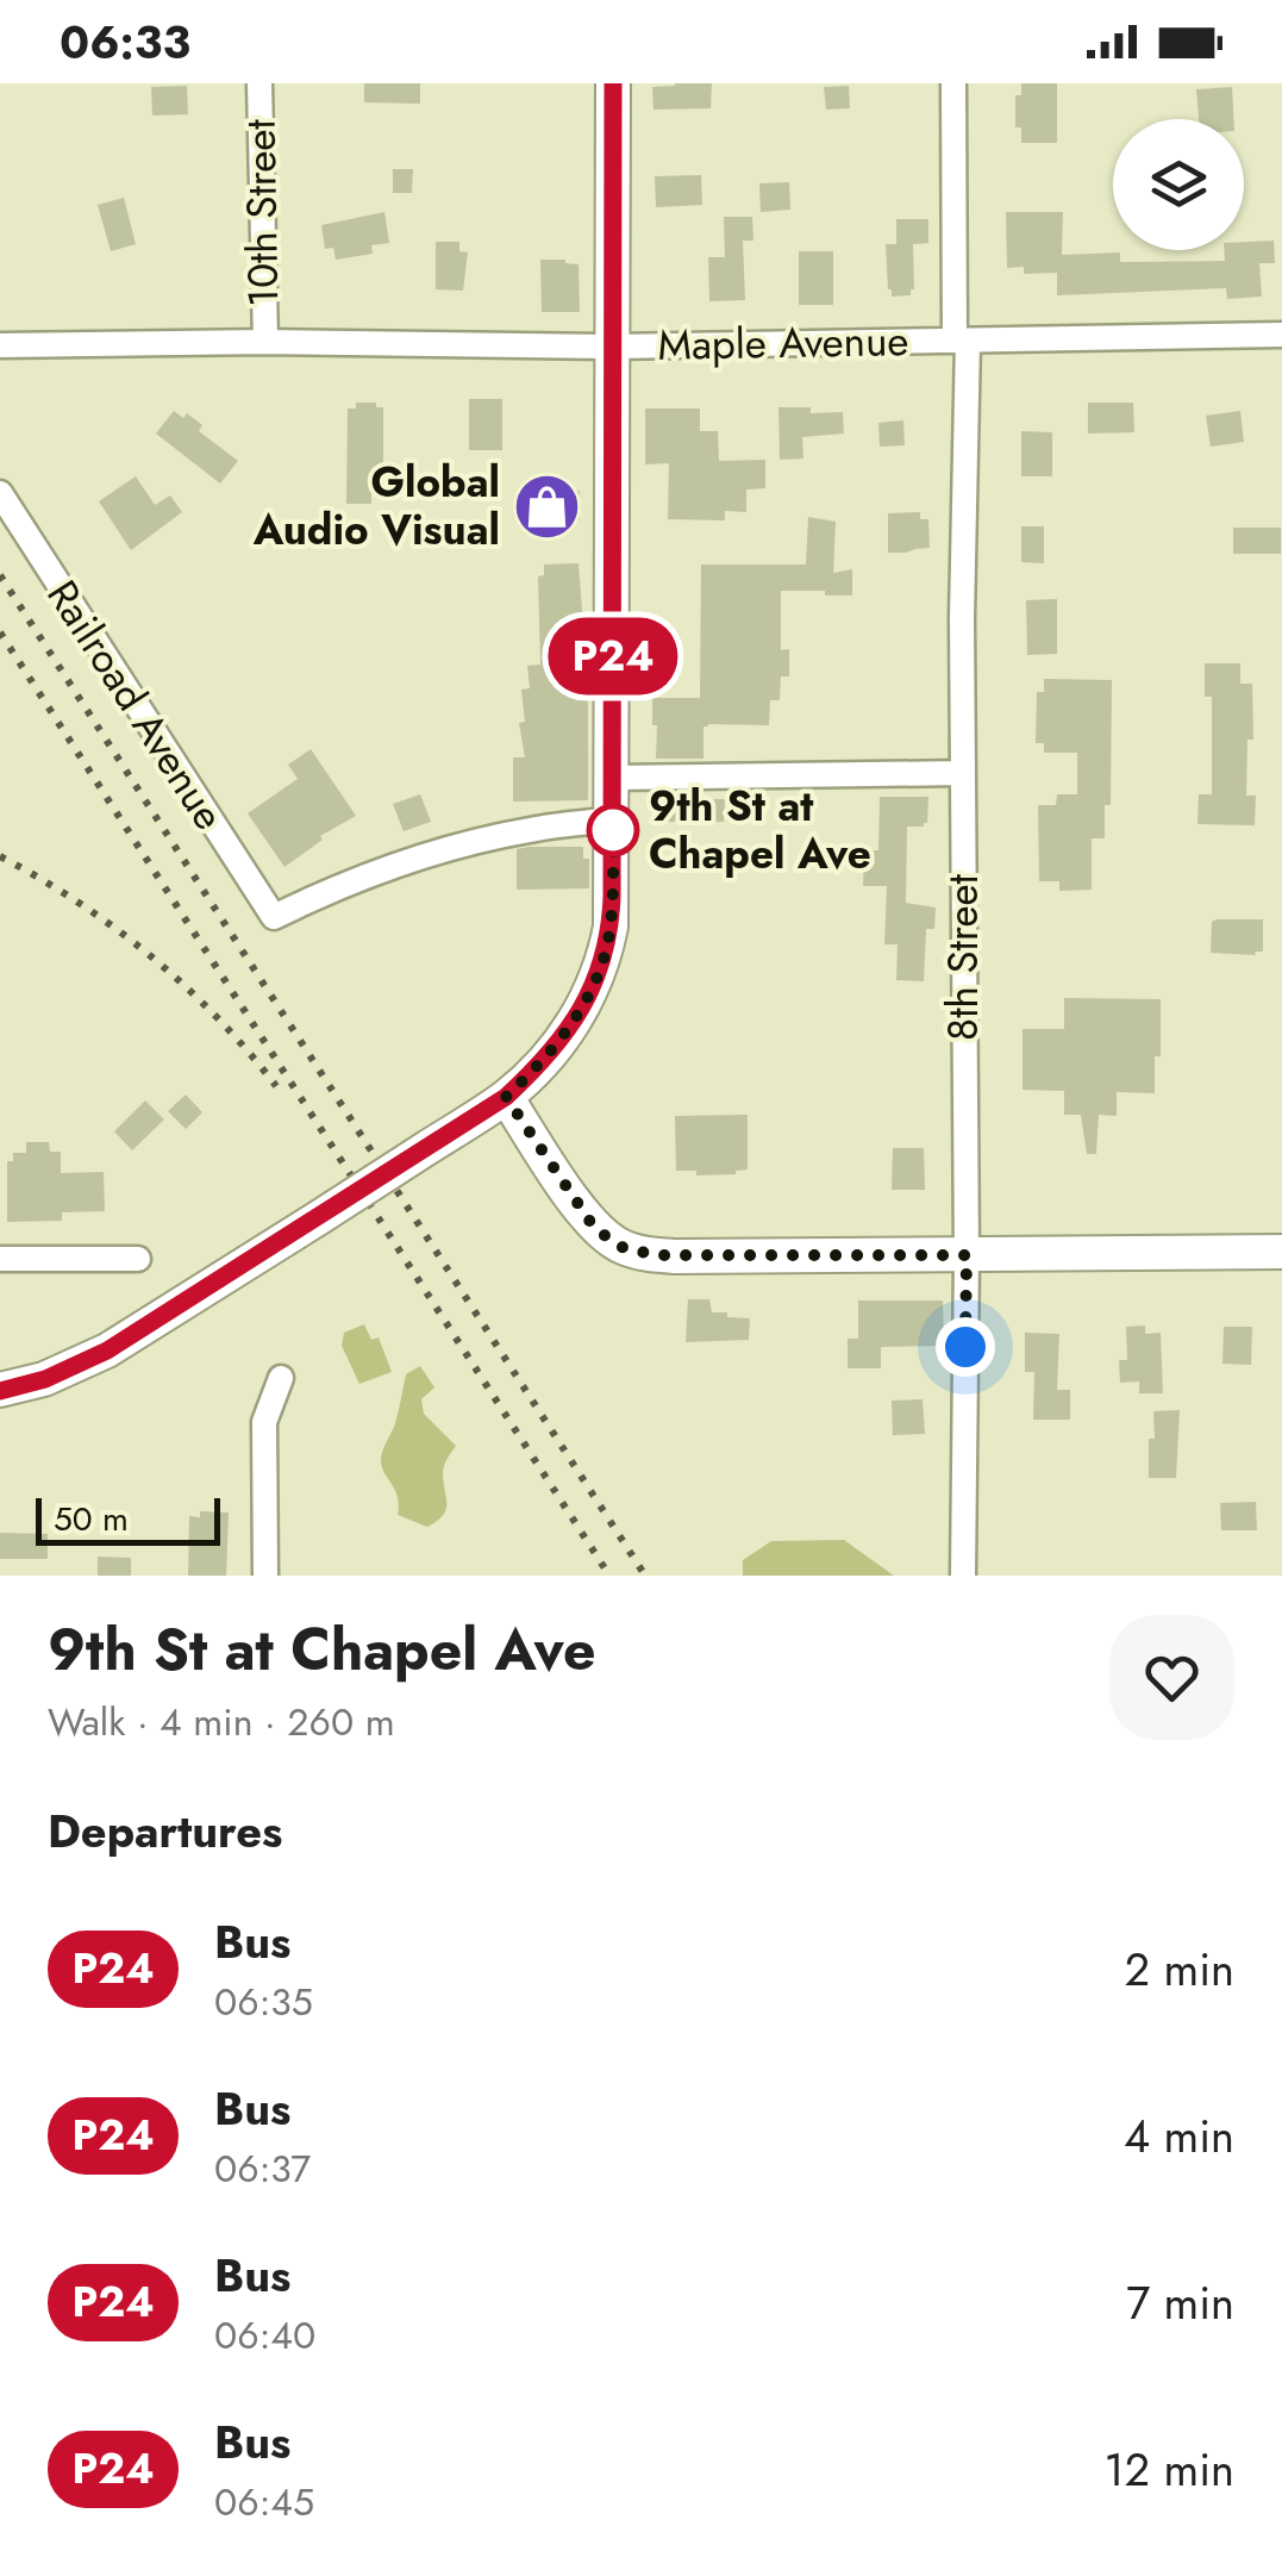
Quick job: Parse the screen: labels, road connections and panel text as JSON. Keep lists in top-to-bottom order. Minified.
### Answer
{"streets":{"street":["10th Street","Maple Avenue","Railroad Avenue","8th Street"]},"crossings":[["10th Street","Maple Avenue"],["Maple Avenue","8th Street"]],"places":{"shop":["Global Audio Visual"],"other":["9th St at Chapel Ave"]},"lines":["bus line P24"],"scale_bar":"50 m","page":{"status":"06:33","on_map":"P24","scale":"50 m","heading":[["9th St at Chapel Ave","Walk · 4 min · 260 m"],"Departures"],"list":[{"mark":"P24","name":"Bus","note":"06:35","value":"2 min"},{"mark":"P24","name":"Bus","note":"06:37","value":"4 min"},{"mark":"P24","name":"Bus","note":"06:40","value":"7 min"},{"mark":"P24","name":"Bus","note":"06:45","value":"12 min"}]}}
